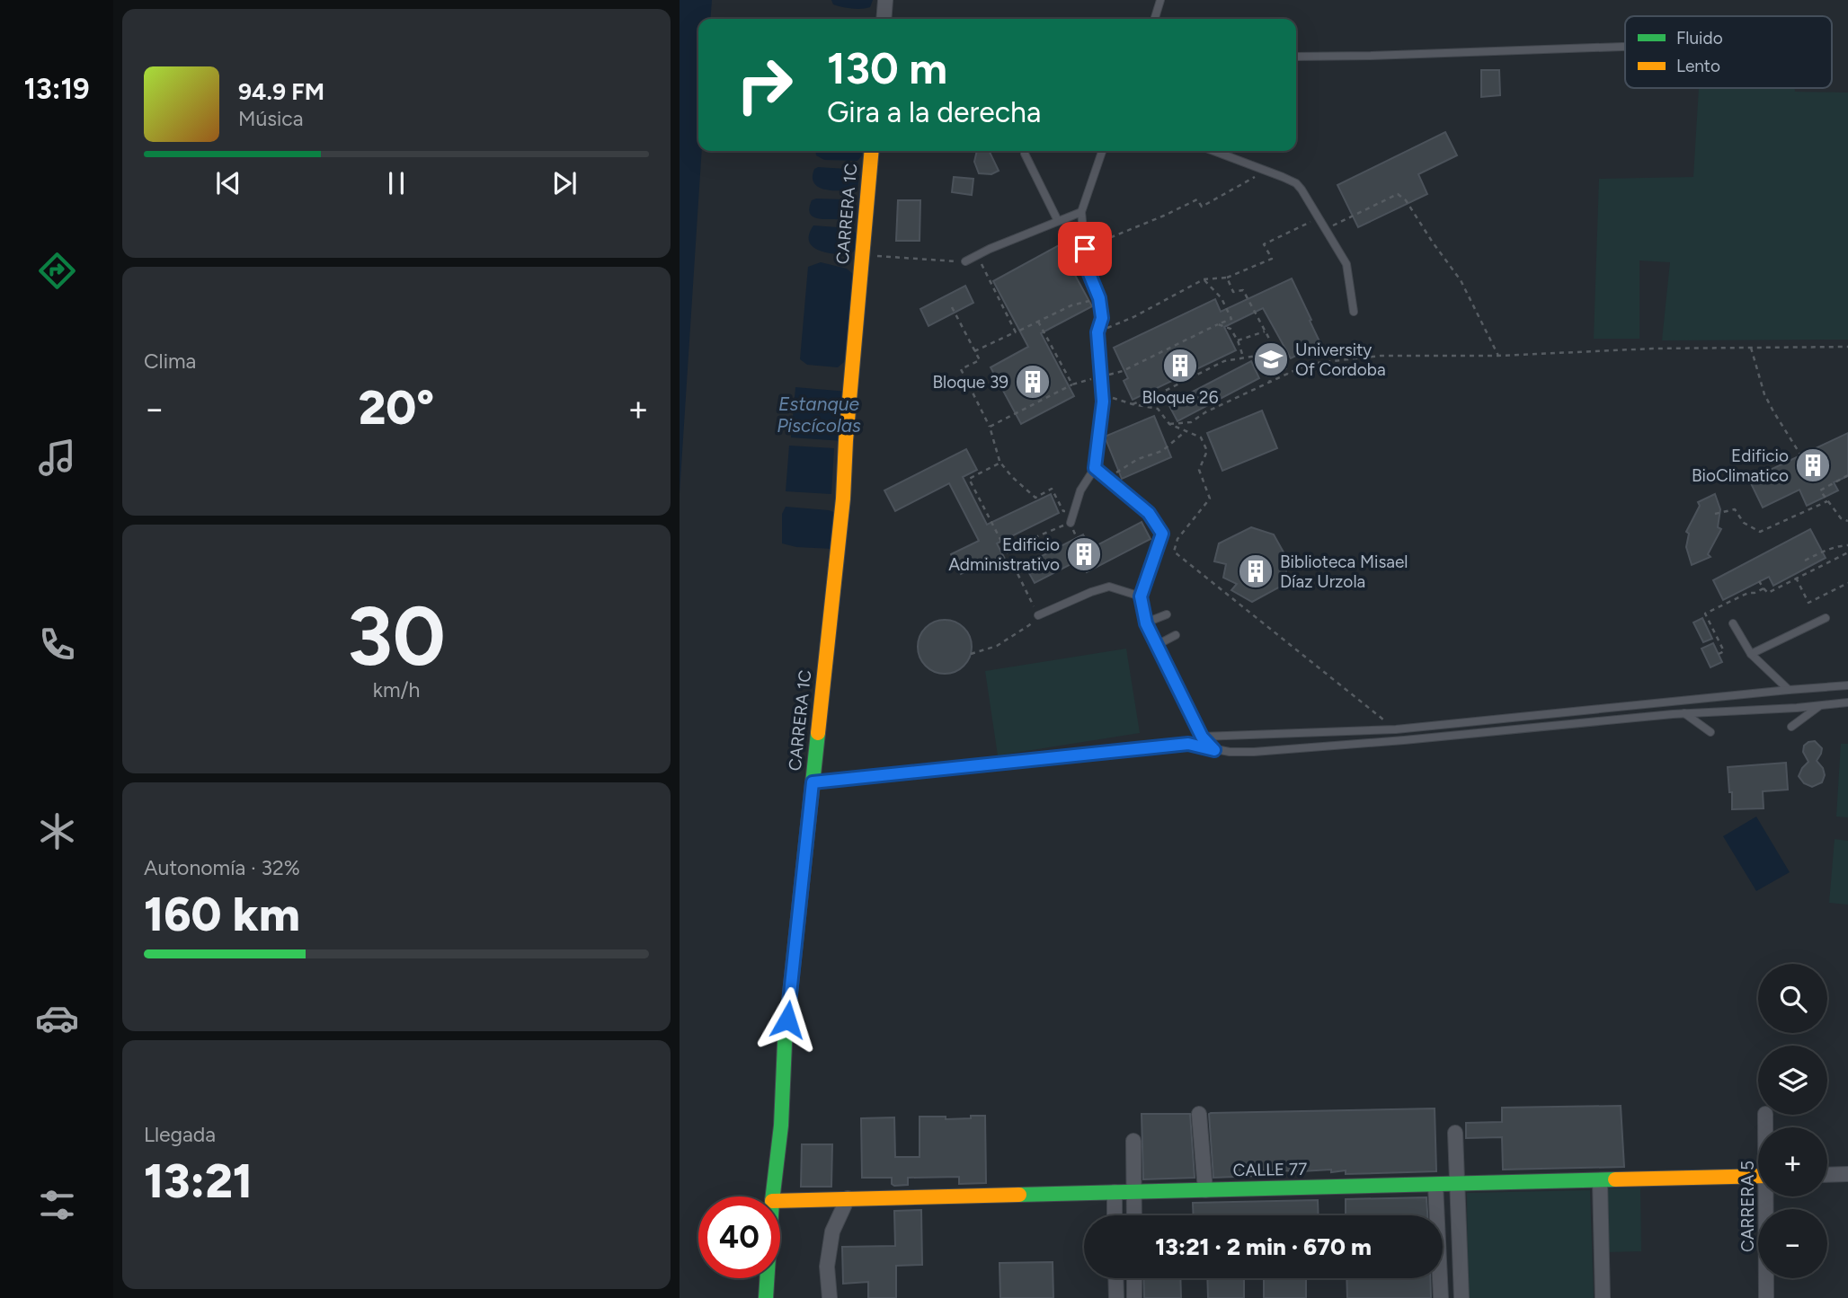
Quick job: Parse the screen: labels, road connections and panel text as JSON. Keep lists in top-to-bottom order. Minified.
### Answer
{"streets":{"street":["CARRERA 1C","CALLE 77","CARRERA 5"]},"water":["Estanque Piscícolas"],"places":{"school or university":["University Of Cordoba"],"building":["Bloque 26","Bloque 39","Edificio BioClimatico","Edificio Administrativo","Biblioteca Misael Díaz Urzola"]},"legend":["Fluido","Lento"],"page":{"tabs":"13:19","turn":["130 m","Gira a la derecha"],"song":["94.9 FM","Música"],"tile":["Clima",["30","km/h"],["Autonomía · 32%","160 km"],["Llegada","13:21"]],"heat":["−","20°","+"],"map_buttons":["+","−"],"limit":"40","trip":"13:21 · 2 min · 670 m"}}
